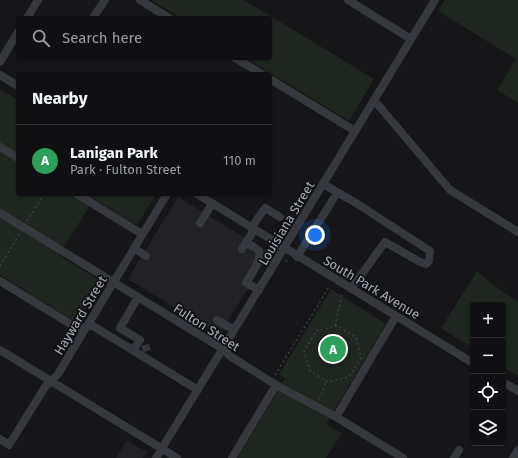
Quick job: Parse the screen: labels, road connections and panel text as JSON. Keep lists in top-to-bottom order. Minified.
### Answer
{"streets":{"street":["Louisiana Street","South Park Avenue","Hayward Street","Fulton Street"]},"crossings":[["Louisiana Street","South Park Avenue"],["Louisiana Street","Fulton Street"],["Hayward Street","Fulton Street"]],"page":{"search":"Search here","heading":"Nearby","list":[{"mark":"A","name":"Lanigan Park","note":"Park · Fulton Street","value":"110 m"}],"map_buttons":["+","−"],"pins":"A"}}
